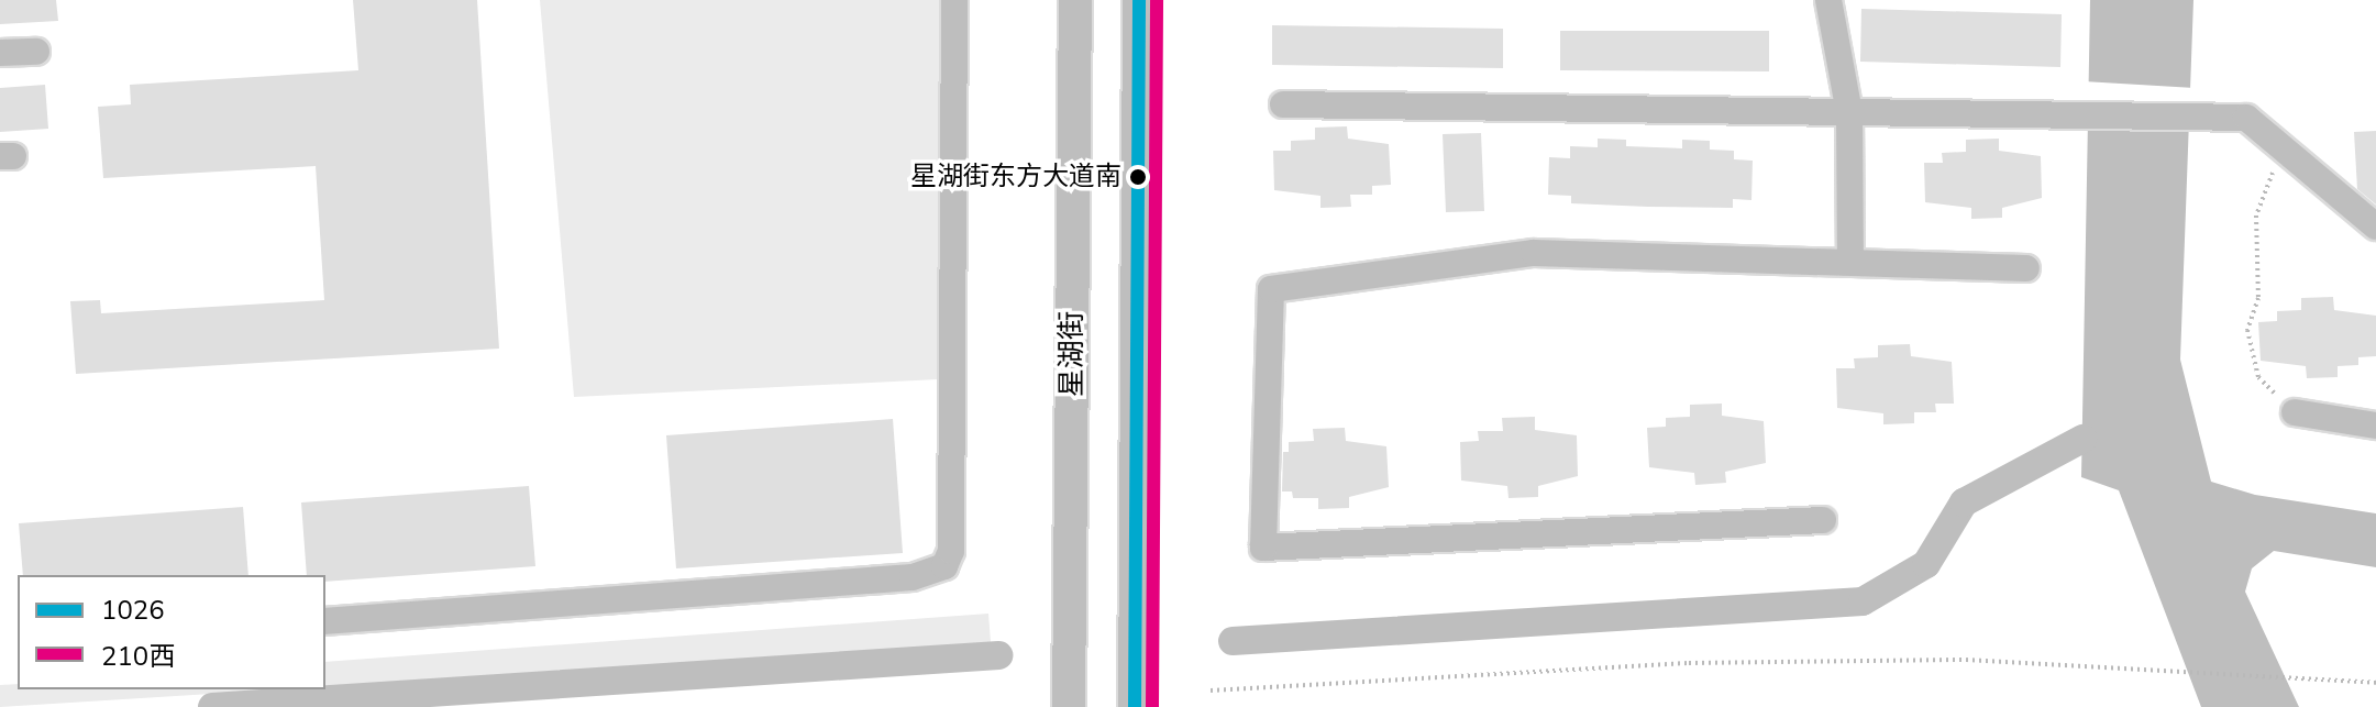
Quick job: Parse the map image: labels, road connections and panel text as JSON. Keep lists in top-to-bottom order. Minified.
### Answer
{"streets":{"main road":["星湖街"]},"places":["星湖街东方大道南"],"lines":["transit line 1026","transit line 210西"],"legend":["1026","210西"]}
